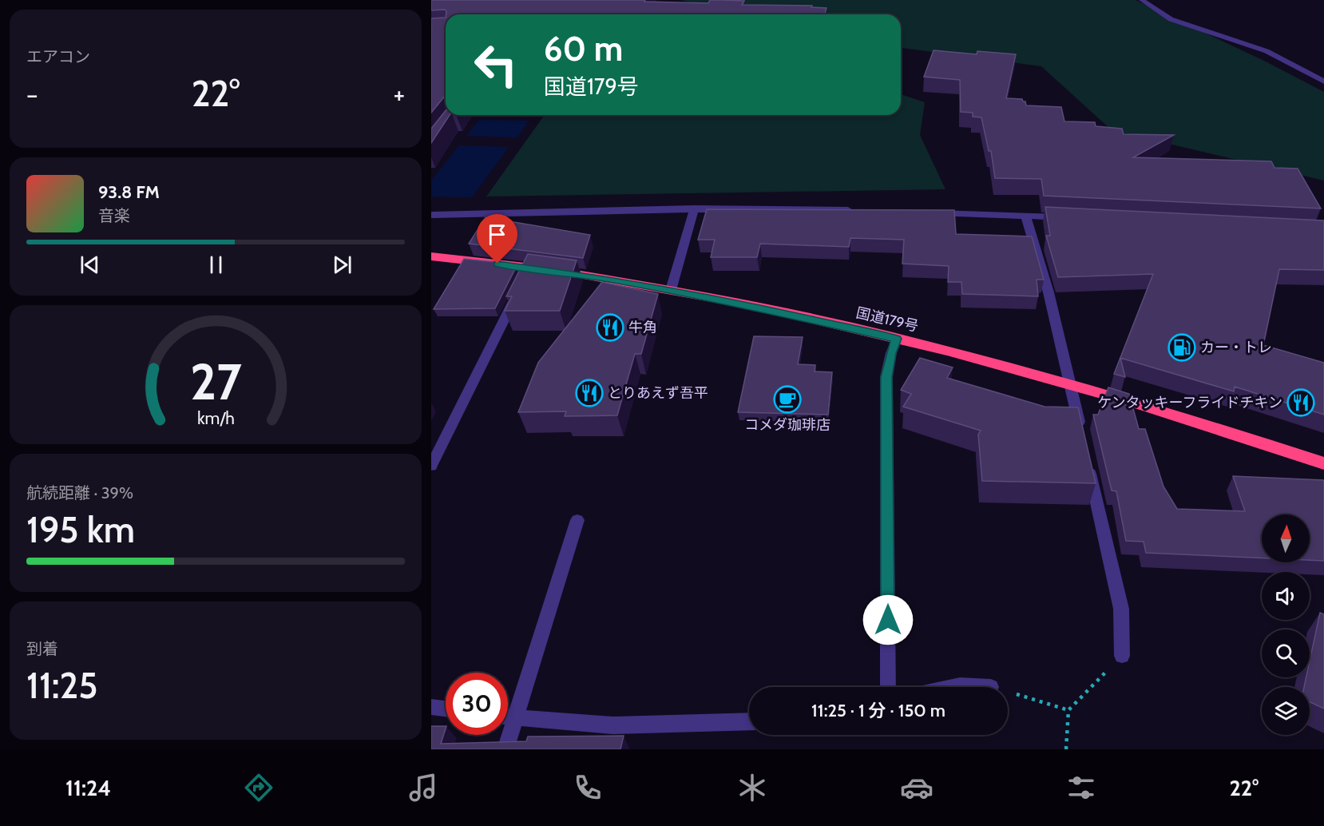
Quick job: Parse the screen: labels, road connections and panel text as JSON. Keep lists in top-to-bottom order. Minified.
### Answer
{"streets":{"highway":["国道179号"]},"places":{"restaurant":["牛角","とりあえず吾平","ケンタッキーフライドチキン"],"fuel station":["カー・トレ"],"cafe":["コメダ珈琲店"]},"north":"top","page":{"tile":["エアコン",["航続距離 · 39%","195 km"],["到着","11:25"]],"turn":["60 m","国道179号"],"heat":["−","22°","+"],"song":["93.8 FM","音楽"],"limit":"30","trip":"11:25 · 1 分 · 150 m","tabs":["11:24","22°"],"gauge":["27","km/h"]}}
